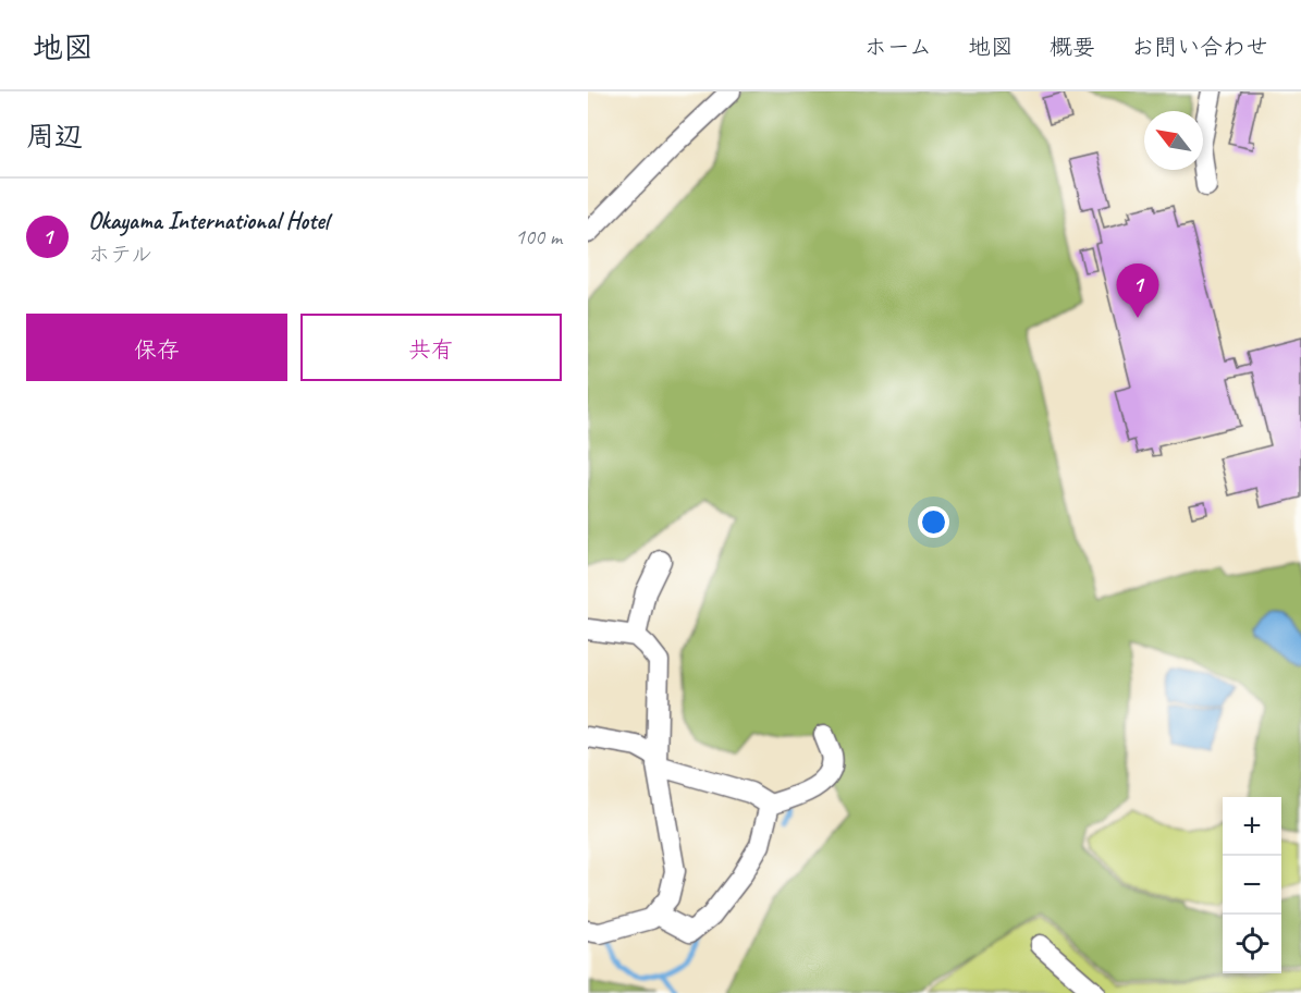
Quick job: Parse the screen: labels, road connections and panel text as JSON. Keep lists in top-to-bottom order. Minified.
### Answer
{"north":"top left","page":{"header":"地図","nav":["ホーム","地図","概要","お問い合わせ"],"heading":"周辺","list":[{"mark":"1","name":"Okayama International Hotel","note":"ホテル","value":"100 m"}],"pins":"1","buttons":["保存","共有"],"map_buttons":["+","−"]}}
